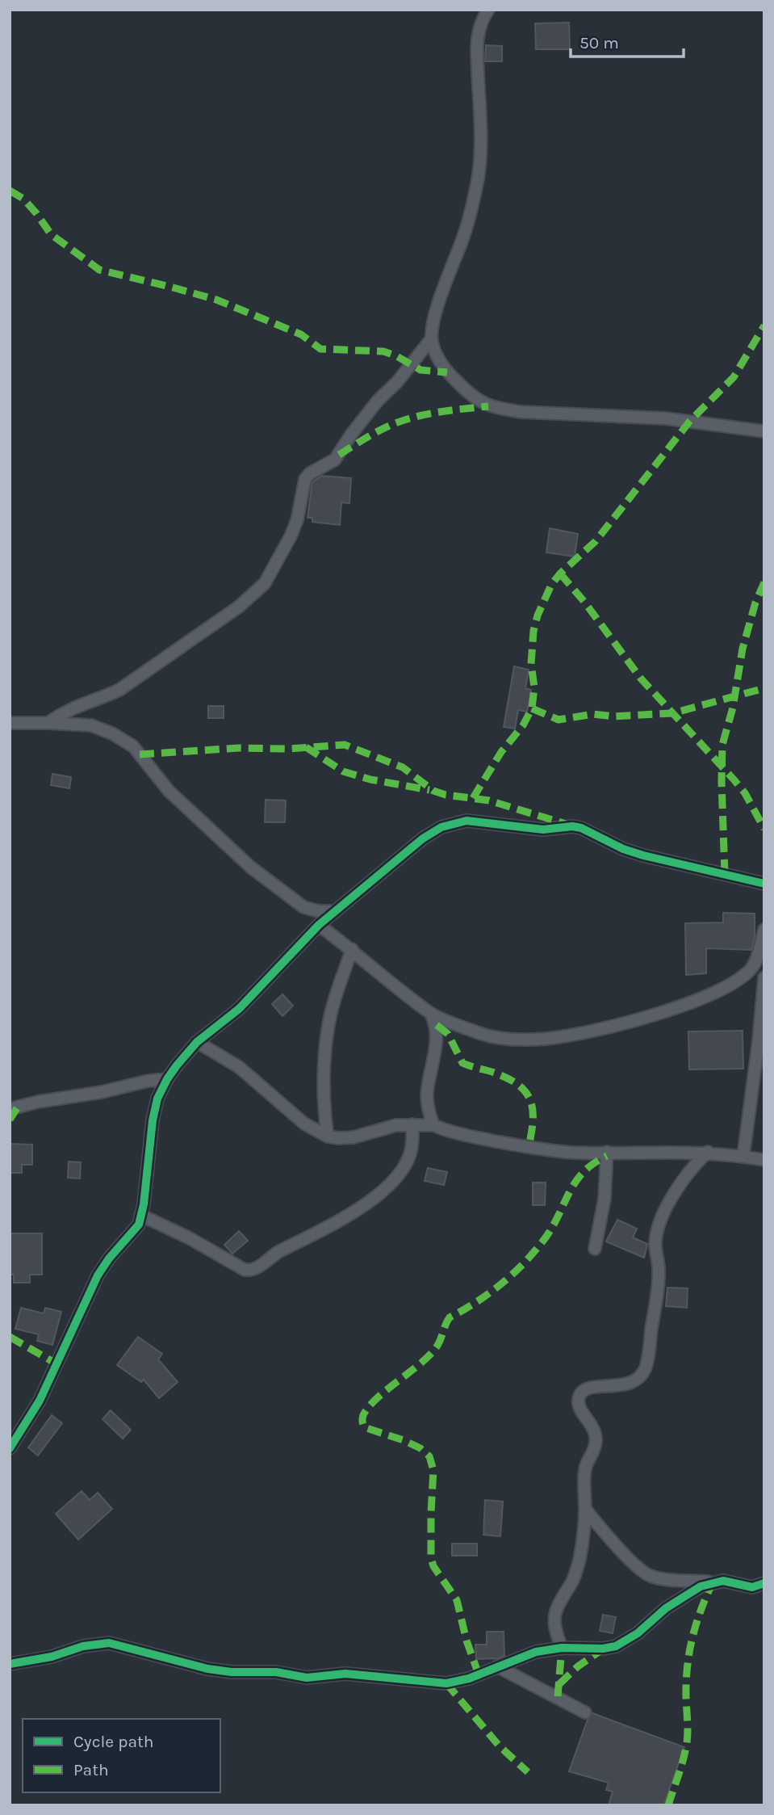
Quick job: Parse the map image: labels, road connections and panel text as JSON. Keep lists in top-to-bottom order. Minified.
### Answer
{"legend":["Cycle path","Path"],"scale_bar":"50 m"}
